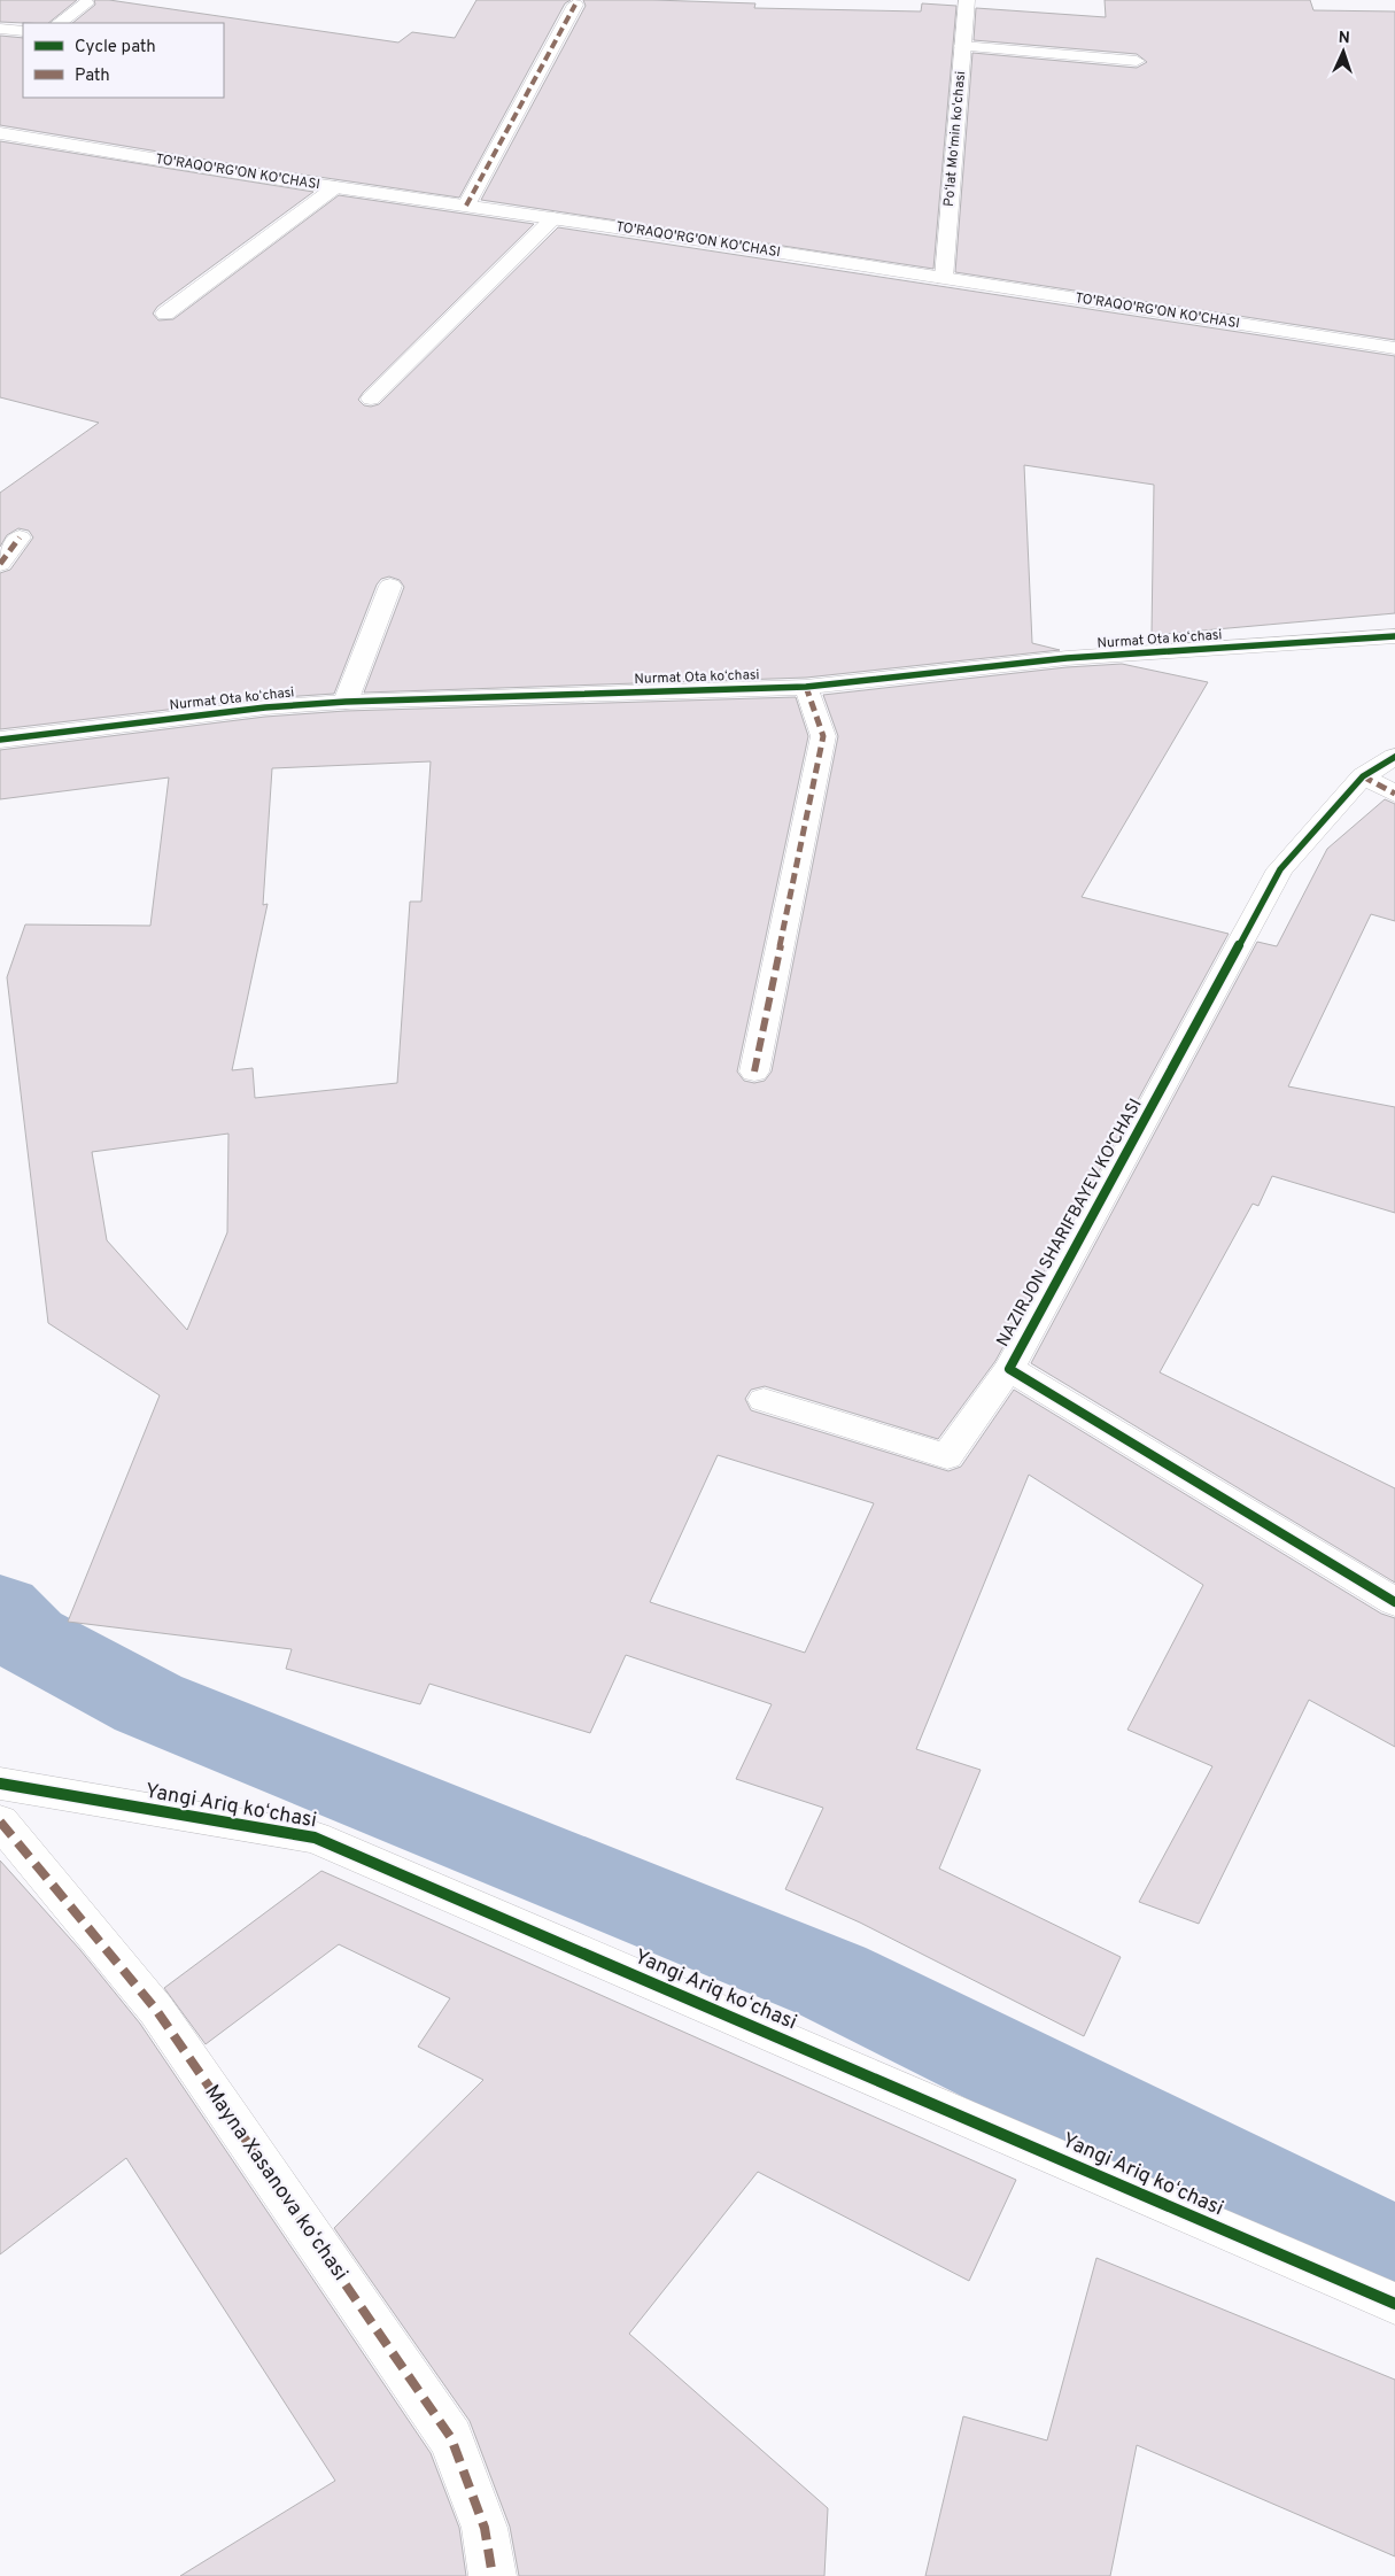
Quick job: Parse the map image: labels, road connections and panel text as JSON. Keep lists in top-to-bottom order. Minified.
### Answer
{"streets":{"street":["Poʻlat Moʻmin koʻchasi","TO'RAQO'RG'ON KO'CHASI","Nurmat Ota koʻchasi","NAZIRJON SHARIFBAYEV KO'CHASI","Yangi Ariq koʻchasi","Mayna Xasanova koʻchasi"]},"crossings":[["Poʻlat Moʻmin koʻchasi","TO'RAQO'RG'ON KO'CHASI"]],"legend":["Cycle path","Path"],"north":"top"}
